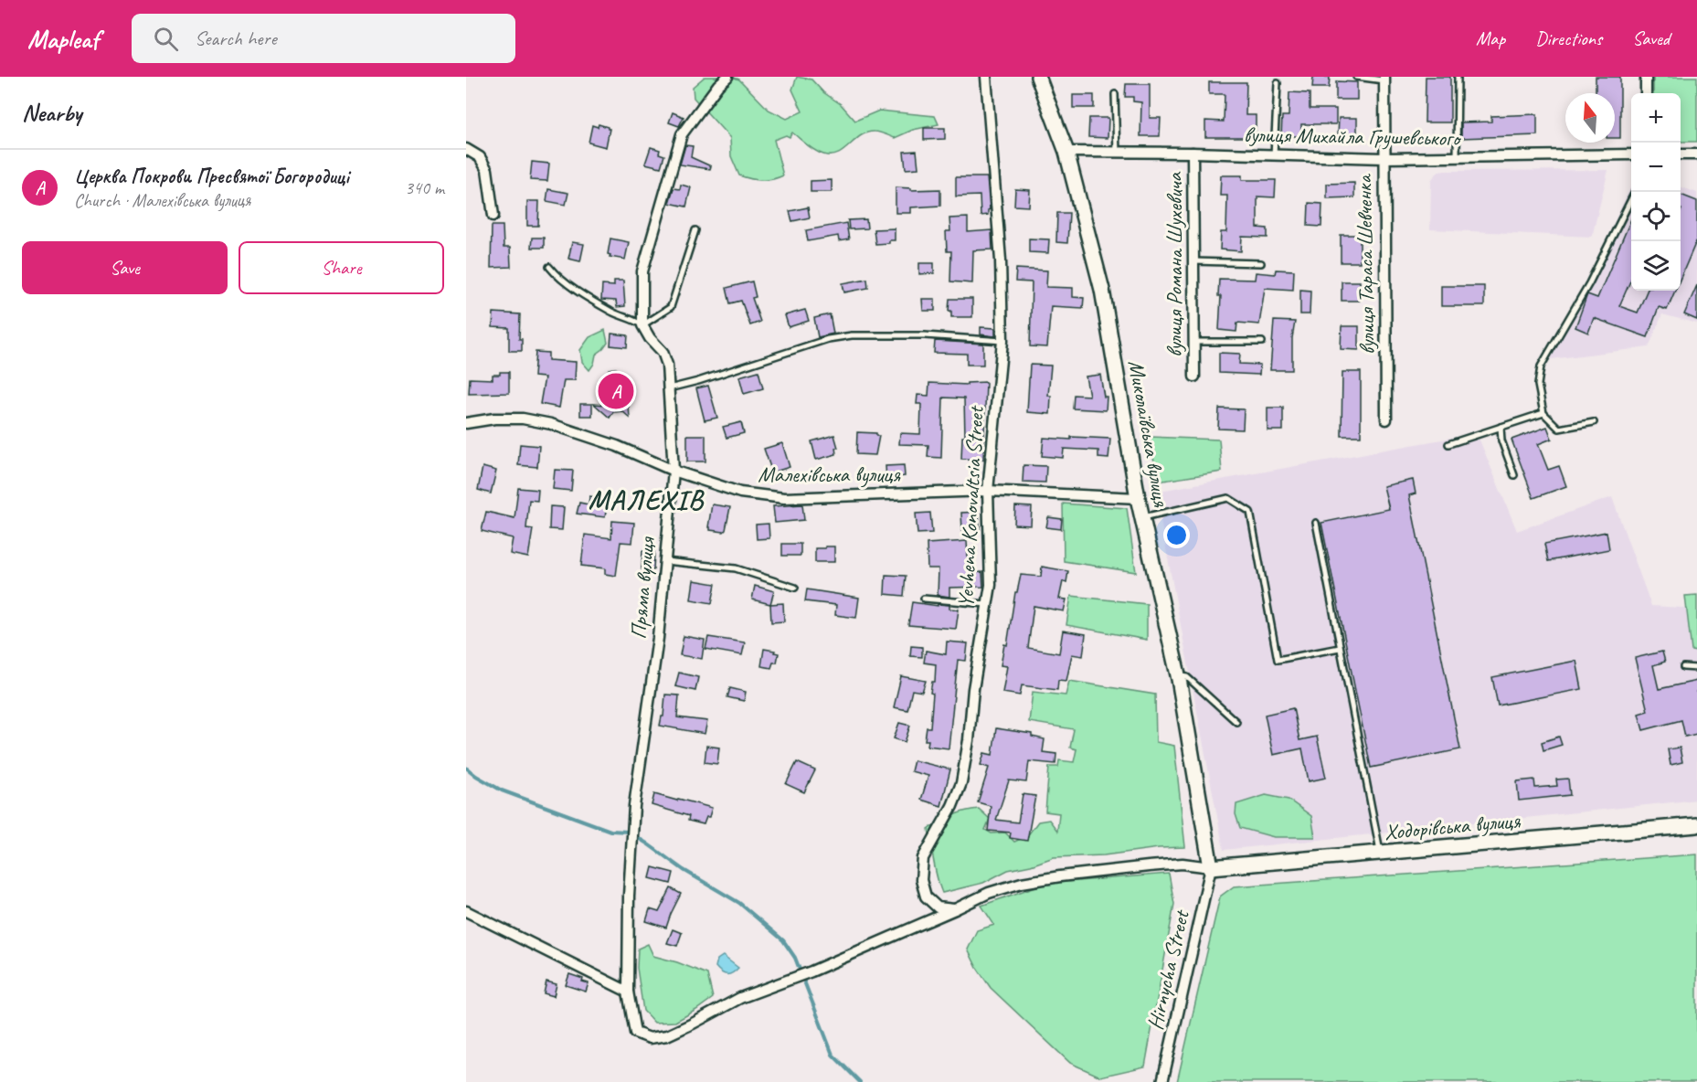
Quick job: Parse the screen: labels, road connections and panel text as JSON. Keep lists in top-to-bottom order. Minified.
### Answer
{"streets":{"main road":["Миколаївська вулиця","Ходорівська вулиця"],"street":["вулиця Михайла Грушевського","вулиця Романа Шухевича","вулиця Тараса Шевченка","Малехівська вулиця","Yevhena Konovaltsia Street","Пряма вулиця","Hirnycha Street"]},"crossings":[["вулиця Михайла Грушевського","вулиця Романа Шухевича"],["вулиця Михайла Грушевського","вулиця Тараса Шевченка"],["вулиця Михайла Грушевського","Миколаївська вулиця"],["Миколаївська вулиця","Малехівська вулиця"],["Миколаївська вулиця","Ходорівська вулиця"],["Миколаївська вулиця","Hirnycha Street"],["Малехівська вулиця","Yevhena Konovaltsia Street"],["Малехівська вулиця","Пряма вулиця"],["Yevhena Konovaltsia Street","Пряма вулиця"],["Ходорівська вулиця","Hirnycha Street"]],"districts":["МАЛЕХІВ"],"north":"top","page":{"header":"Mapleaf","search":"Search here","nav":["Map","Directions","Saved"],"heading":"Nearby","map_buttons":["+","−"],"list":[{"mark":"A","name":"Церква Покрови Пресвятої Богородиці","note":"Church · Малехівська вулиця","value":"340 m"}],"buttons":["Save","Share"],"pins":"A"}}
